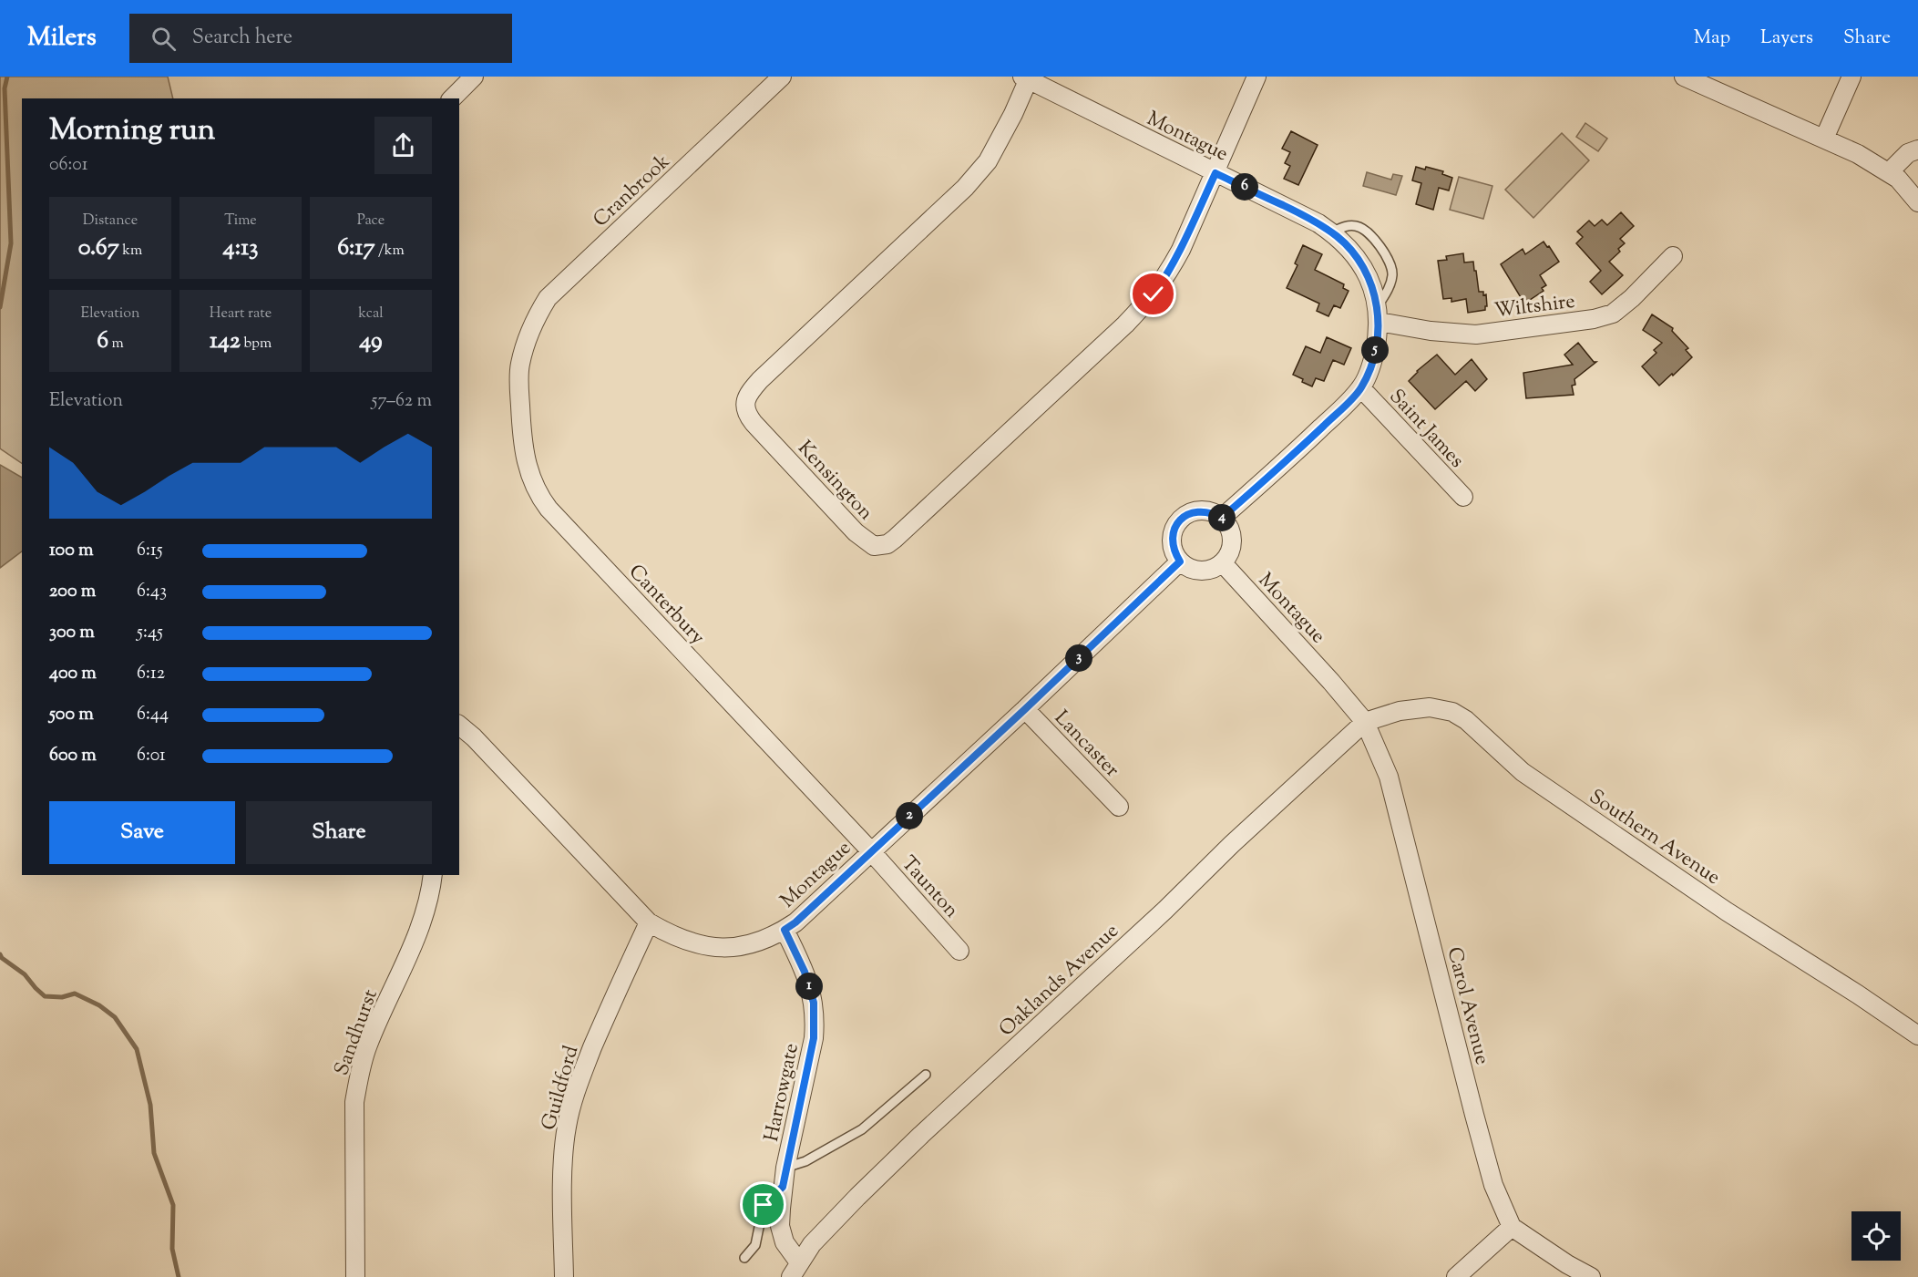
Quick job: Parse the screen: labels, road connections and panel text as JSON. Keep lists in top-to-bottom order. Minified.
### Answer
{"streets":{"street":["Montague","Cranbrook","Wiltshire","Saint James","Kensington","Canterbury","Lancaster","Southern Avenue","Taunton","Oaklands Avenue","Carol Avenue","Sandhurst","Guildford","Harrowgate"]},"crossings":[["Montague","Wiltshire"],["Montague","Saint James"],["Montague","Kensington"],["Montague","Canterbury"],["Montague","Lancaster"],["Montague","Southern Avenue"],["Montague","Taunton"],["Montague","Oaklands Avenue"],["Montague","Carol Avenue"],["Montague","Guildford"],["Montague","Harrowgate"],["Cranbrook","Canterbury"],["Canterbury","Taunton"],["Southern Avenue","Oaklands Avenue"],["Southern Avenue","Carol Avenue"],["Oaklands Avenue","Carol Avenue"],["Oaklands Avenue","Harrowgate"]],"page":{"header":"Milers","search":"Search here","nav":["Map","Layers","Share"],"heading":["Morning run","06:01"],"pins":["6","5","4","3","2","1"],"stats":[["Distance","0.67 km"],["Time","4:13"],["Pace","6:17 /km"],["Elevation","6 m"],["Heart rate","142 bpm"],["kcal","49"]],"chart":["Elevation","57–62 m"],"list":[{"name":"100 m","note":"6:15"},{"name":"200 m","note":"6:43"},{"name":"300 m","note":"5:45"},{"name":"400 m","note":"6:12"},{"name":"500 m","note":"6:44"},{"name":"600 m","note":"6:01"}],"buttons":["Save","Share"]}}
